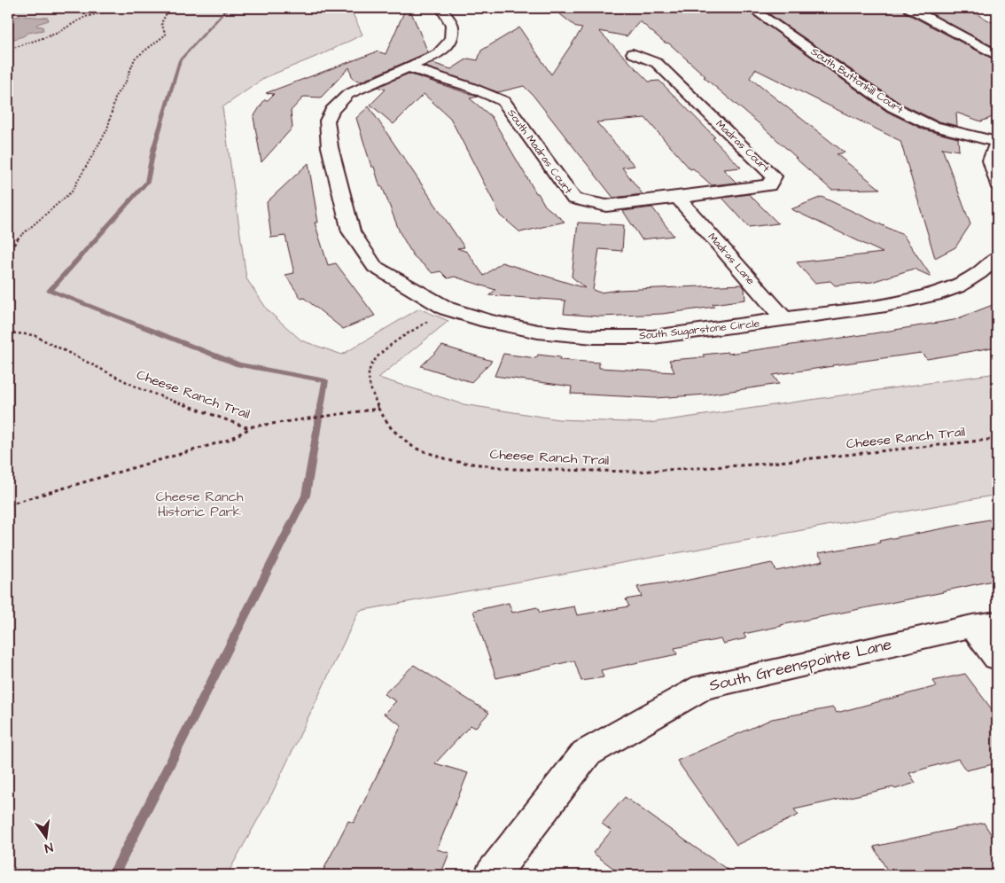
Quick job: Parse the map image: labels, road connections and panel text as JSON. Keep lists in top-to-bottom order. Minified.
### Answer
{"streets":{"street":["South Buttonhill Court","Madras Court","South Madras Court","Madras Lane","South Sugarstone Circle","South Greenspointe Lane"],"path":["Cheese Ranch Trail"]},"crossings":[["Madras Court","South Madras Court"],["Madras Court","Madras Lane"],["South Madras Court","Madras Lane"],["South Madras Court","South Sugarstone Circle"],["Madras Lane","South Sugarstone Circle"]],"parks":["Cheese Ranch Historic Park"],"north":"bottom"}
